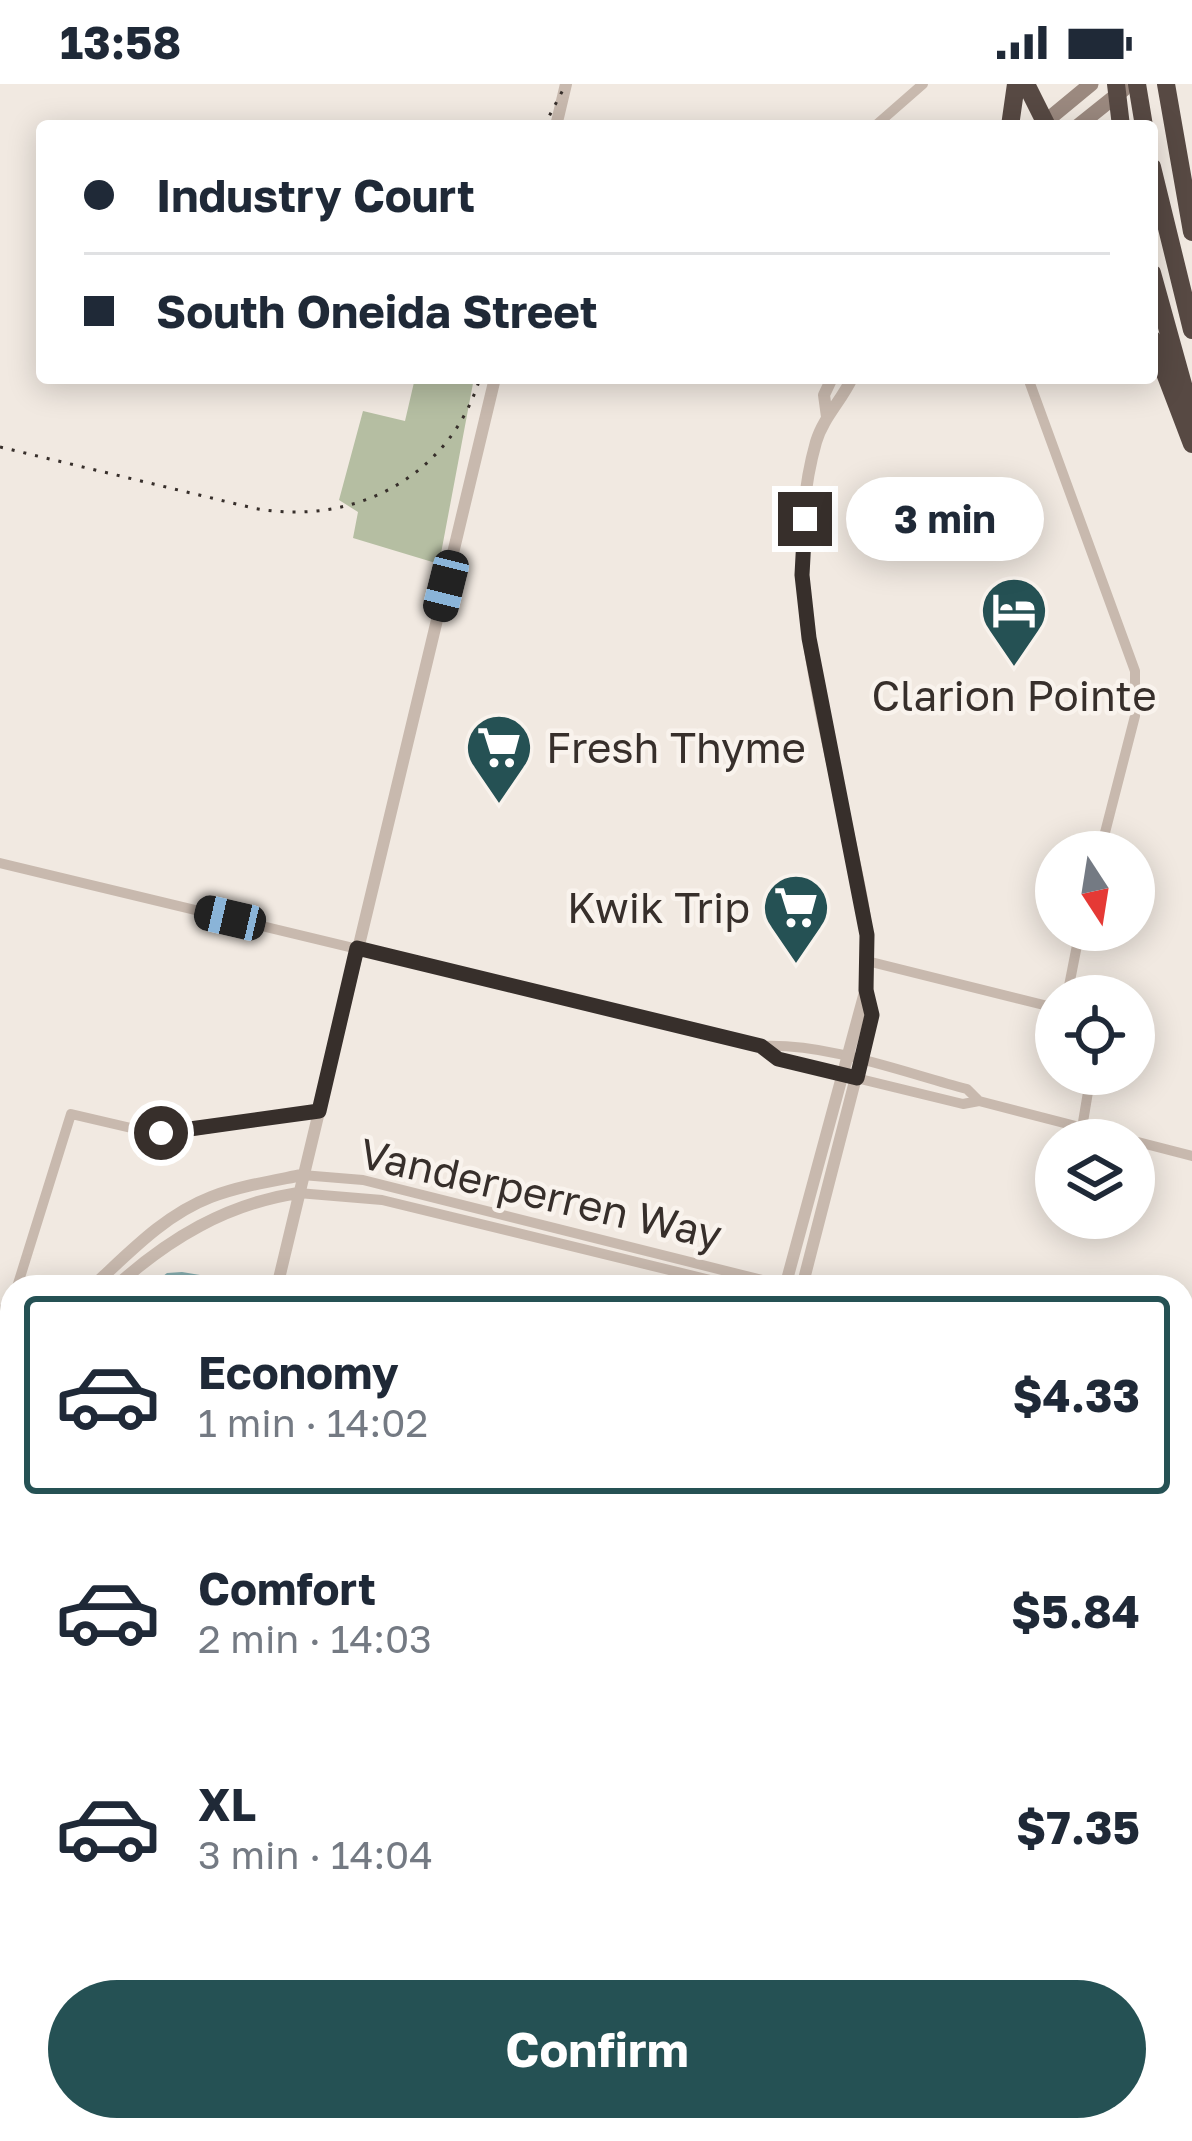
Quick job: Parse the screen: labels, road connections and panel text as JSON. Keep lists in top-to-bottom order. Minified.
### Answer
{"streets":{"street":["Vanderperren Way"]},"places":{"hotel":["Clarion Pointe"],"supermarket":["Fresh Thyme","Kwik Trip"]},"north":"bottom","page":{"status":"13:58","banner":["Industry Court","South Oneida Street"],"bubble":"3 min","list":[{"name":"Economy","note":"1 min · 14:02","value":"$4.33"},{"name":"Comfort","note":"2 min · 14:03","value":"$5.84"},{"name":"XL","note":"3 min · 14:04","value":"$7.35"}],"buttons":"Confirm"}}
